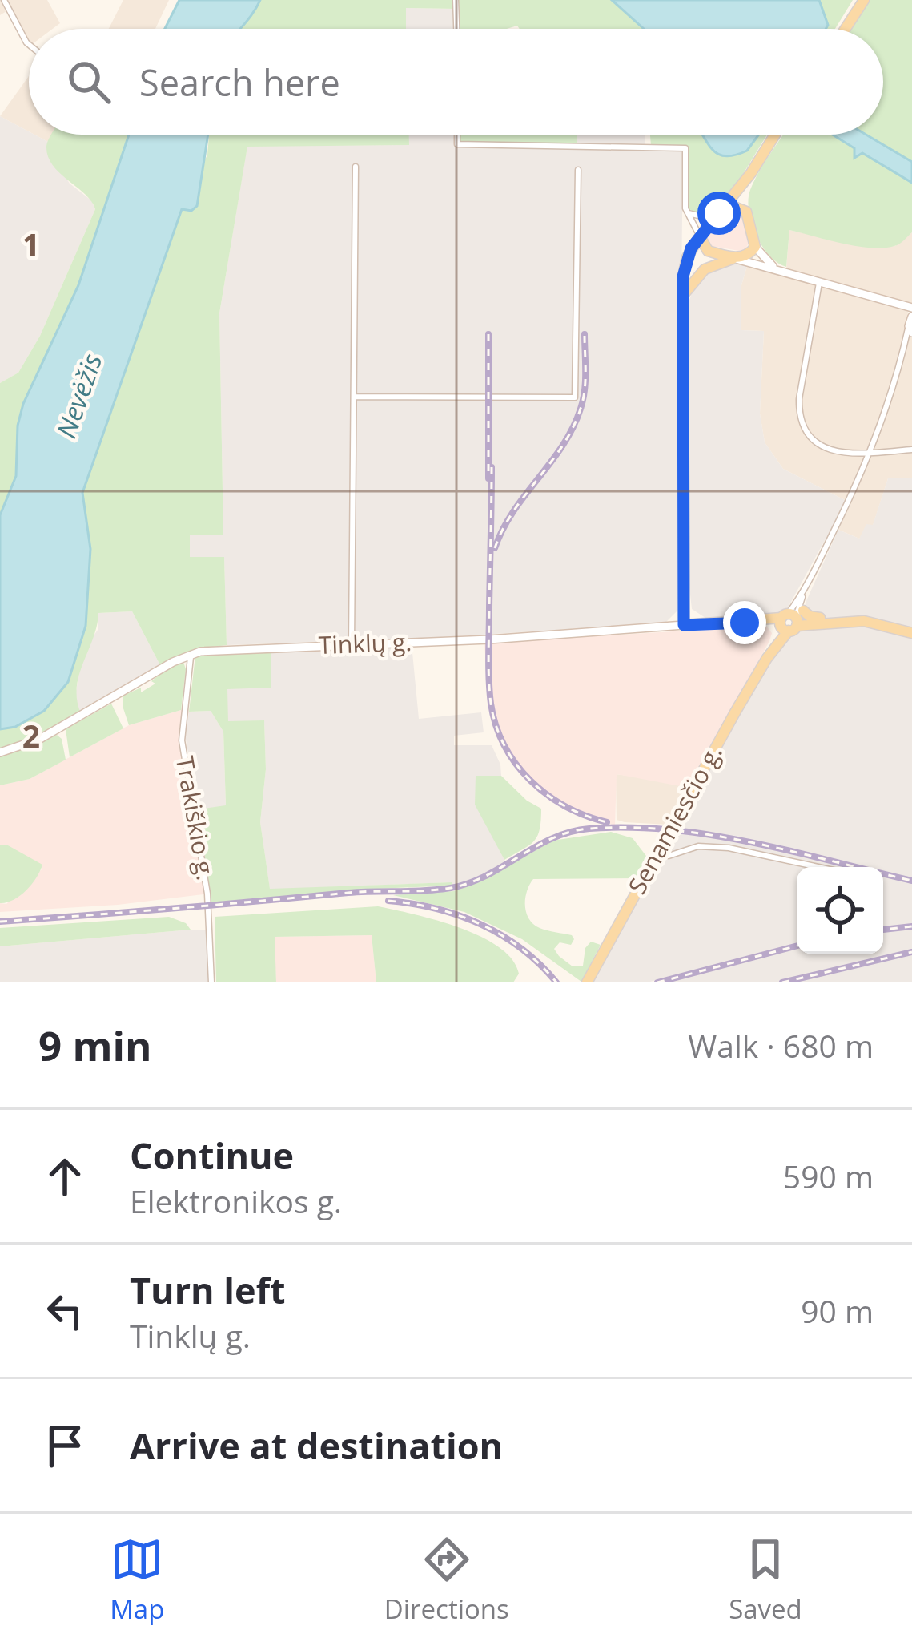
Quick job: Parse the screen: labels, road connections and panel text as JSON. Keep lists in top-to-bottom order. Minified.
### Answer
{"streets":{"main road":["Tinklų g.","Senamiesčio g."],"street":["Trakiškio g."]},"crossings":[["Tinklų g.","Trakiškio g."],["Tinklų g.","Senamiesčio g."]],"water":["Nevėžis"],"page":{"search":"Search here","heading":["9 min","Walk · 680 m"],"list":[["Continue","Elektronikos g.","590 m"],["Turn left","Tinklų g.","90 m"],"Arrive at destination"],"nav":["Map","Directions","Saved"]},"grid":{"rows":["1","2"]}}
